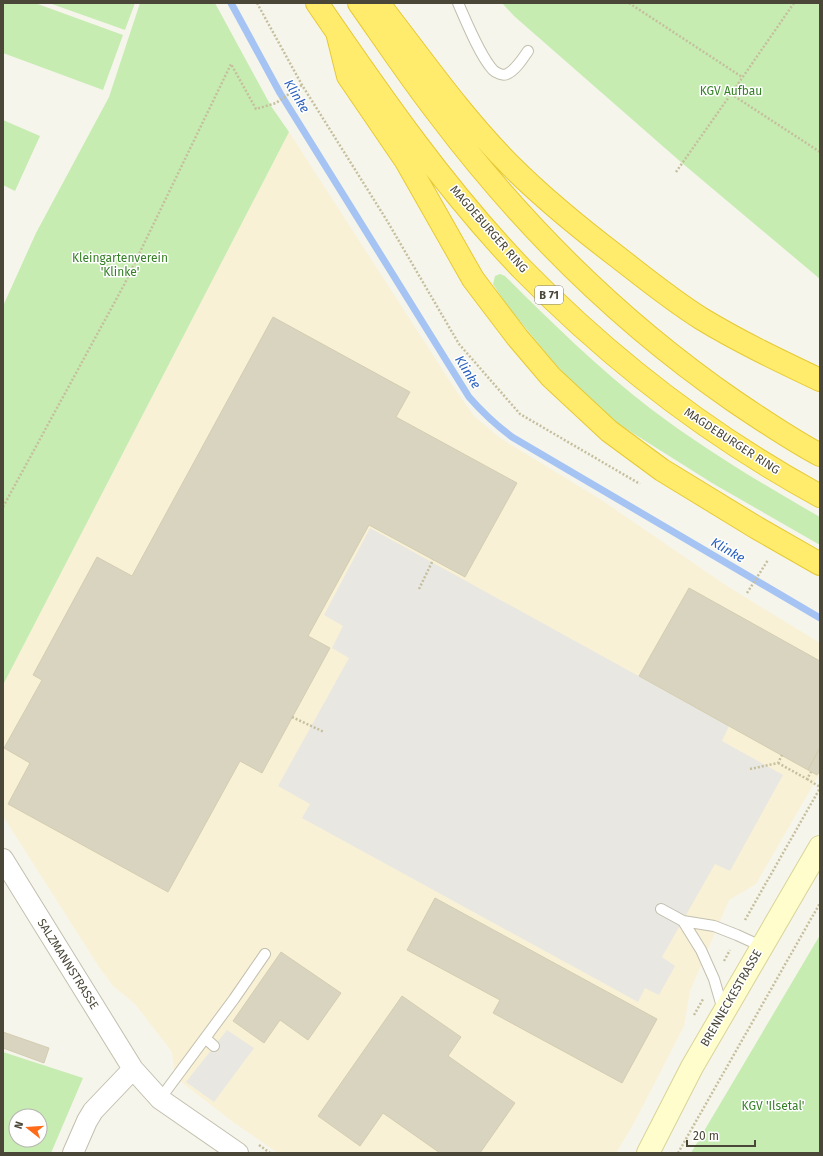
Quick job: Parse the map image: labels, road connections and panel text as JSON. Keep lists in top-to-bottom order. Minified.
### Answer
{"streets":{"highway":["MAGDEBURGER RING","B 71"],"main road":["BRENNECKESTRASSE"],"street":["SALZMANNSTRASSE"]},"water":["Klinke"],"parks":["KGV Aufbau","Kleingartenverein 'Klinke'","KGV 'Ilsetal'"],"scale_bar":"20 m","north":"left"}
